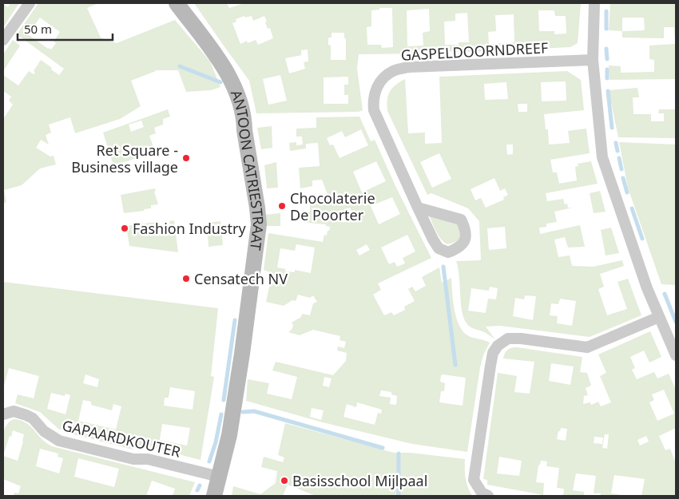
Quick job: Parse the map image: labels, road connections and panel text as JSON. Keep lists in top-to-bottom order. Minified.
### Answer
{"streets":{"main road":["ANTOON CATRIESTRAAT"],"street":["GASPELDOORNDREEF","GAPAARDKOUTER"]},"crossings":[["ANTOON CATRIESTRAAT","GAPAARDKOUTER"]],"places":["Ret Square - Business village","Chocolaterie De Poorter","Fashion Industry","Censatech NV","Basisschool Mijlpaal"],"scale_bar":"50 m"}
